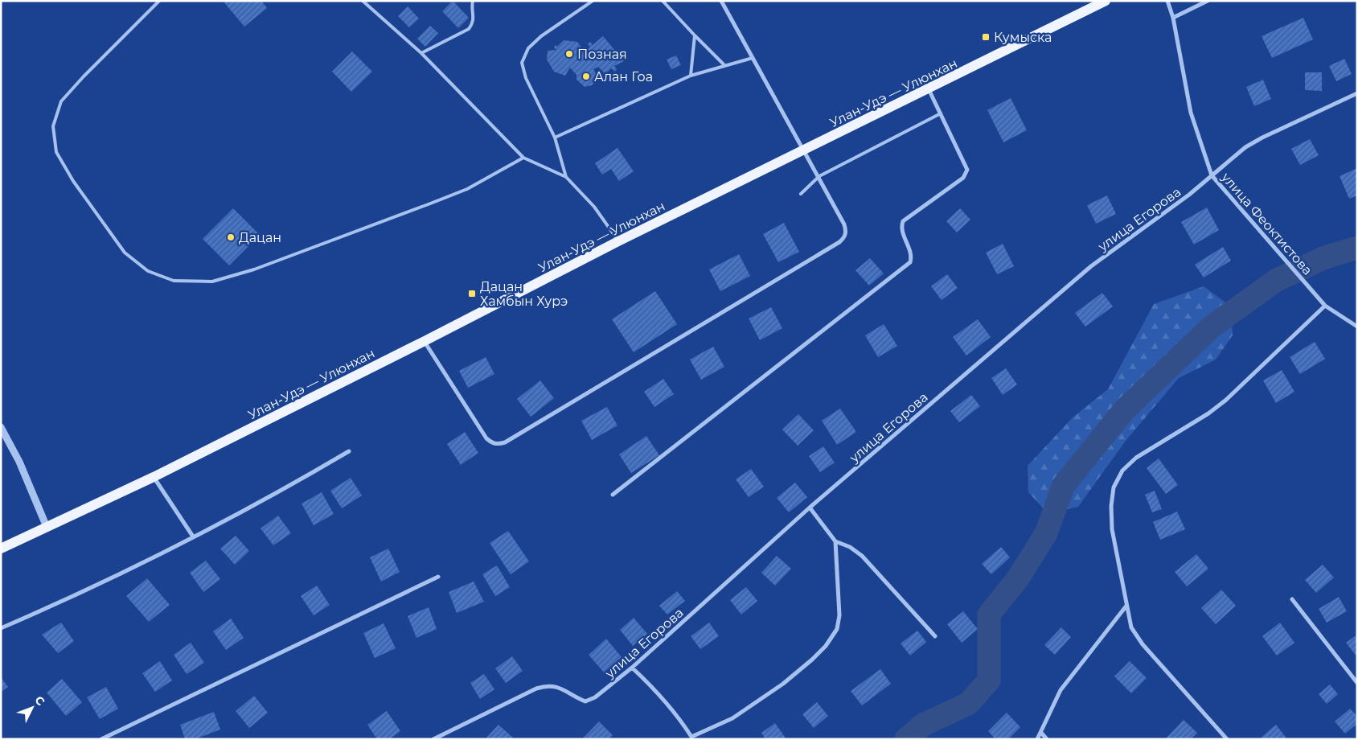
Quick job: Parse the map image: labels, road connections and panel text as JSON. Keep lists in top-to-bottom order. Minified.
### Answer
{"streets":{"main road":["Улан-Удэ — Улюнхан"],"street":["улица Егорова","улица Феоктистова"]},"crossings":[["улица Егорова","улица Феоктистова"]],"places":{"transit":["Кумыска","Дацан Хамбын Хурэ"],"other":["Позная","Алан Гоа","Дацан"]},"north":"top right"}
